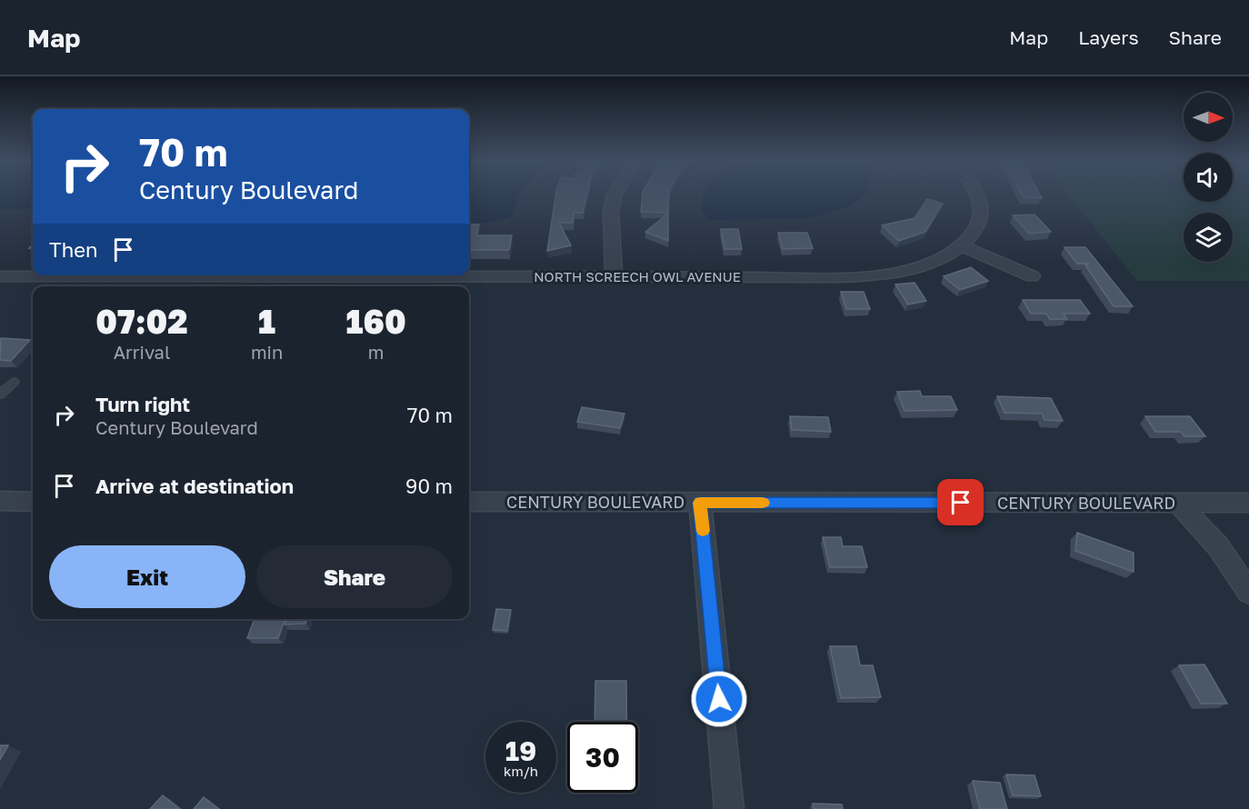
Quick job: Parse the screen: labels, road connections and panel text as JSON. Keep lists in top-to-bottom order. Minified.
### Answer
{"streets":{"street":["NORTH SCREECH OWL AVENUE","CENTURY BOULEVARD"]},"north":"right","page":{"header":"Map","nav":["Map","Layers","Share"],"turn":["70 m","Century Boulevard"],"then":"Then","eta":["07:02","Arrival","1","min","160","m"],"list":[{"name":"Turn right","note":"Century Boulevard","value":"70 m"},{"name":"Arrive at destination","value":"90 m"}],"buttons":["Exit","Share"],"speed":"19 km/h","limit":"30"}}
